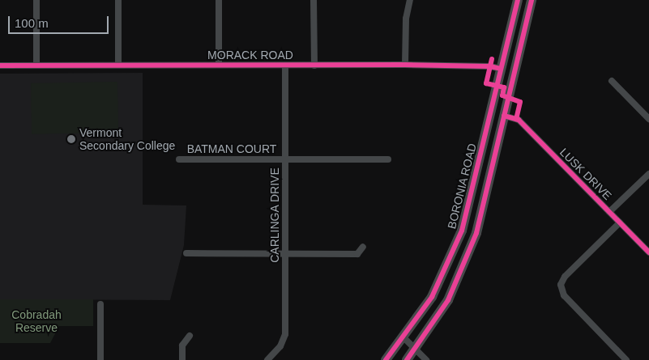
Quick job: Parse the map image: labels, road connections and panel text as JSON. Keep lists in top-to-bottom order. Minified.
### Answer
{"streets":{"main road":["BORONIA ROAD"],"street":["MORACK ROAD","BATMAN COURT","LUSK DRIVE","CARLINGA DRIVE"]},"crossings":[["MORACK ROAD","BORONIA ROAD"],["MORACK ROAD","CARLINGA DRIVE"],["BATMAN COURT","CARLINGA DRIVE"]],"parks":["Cobradah Reserve"],"places":["Vermont Secondary College"],"scale_bar":"100 m"}
